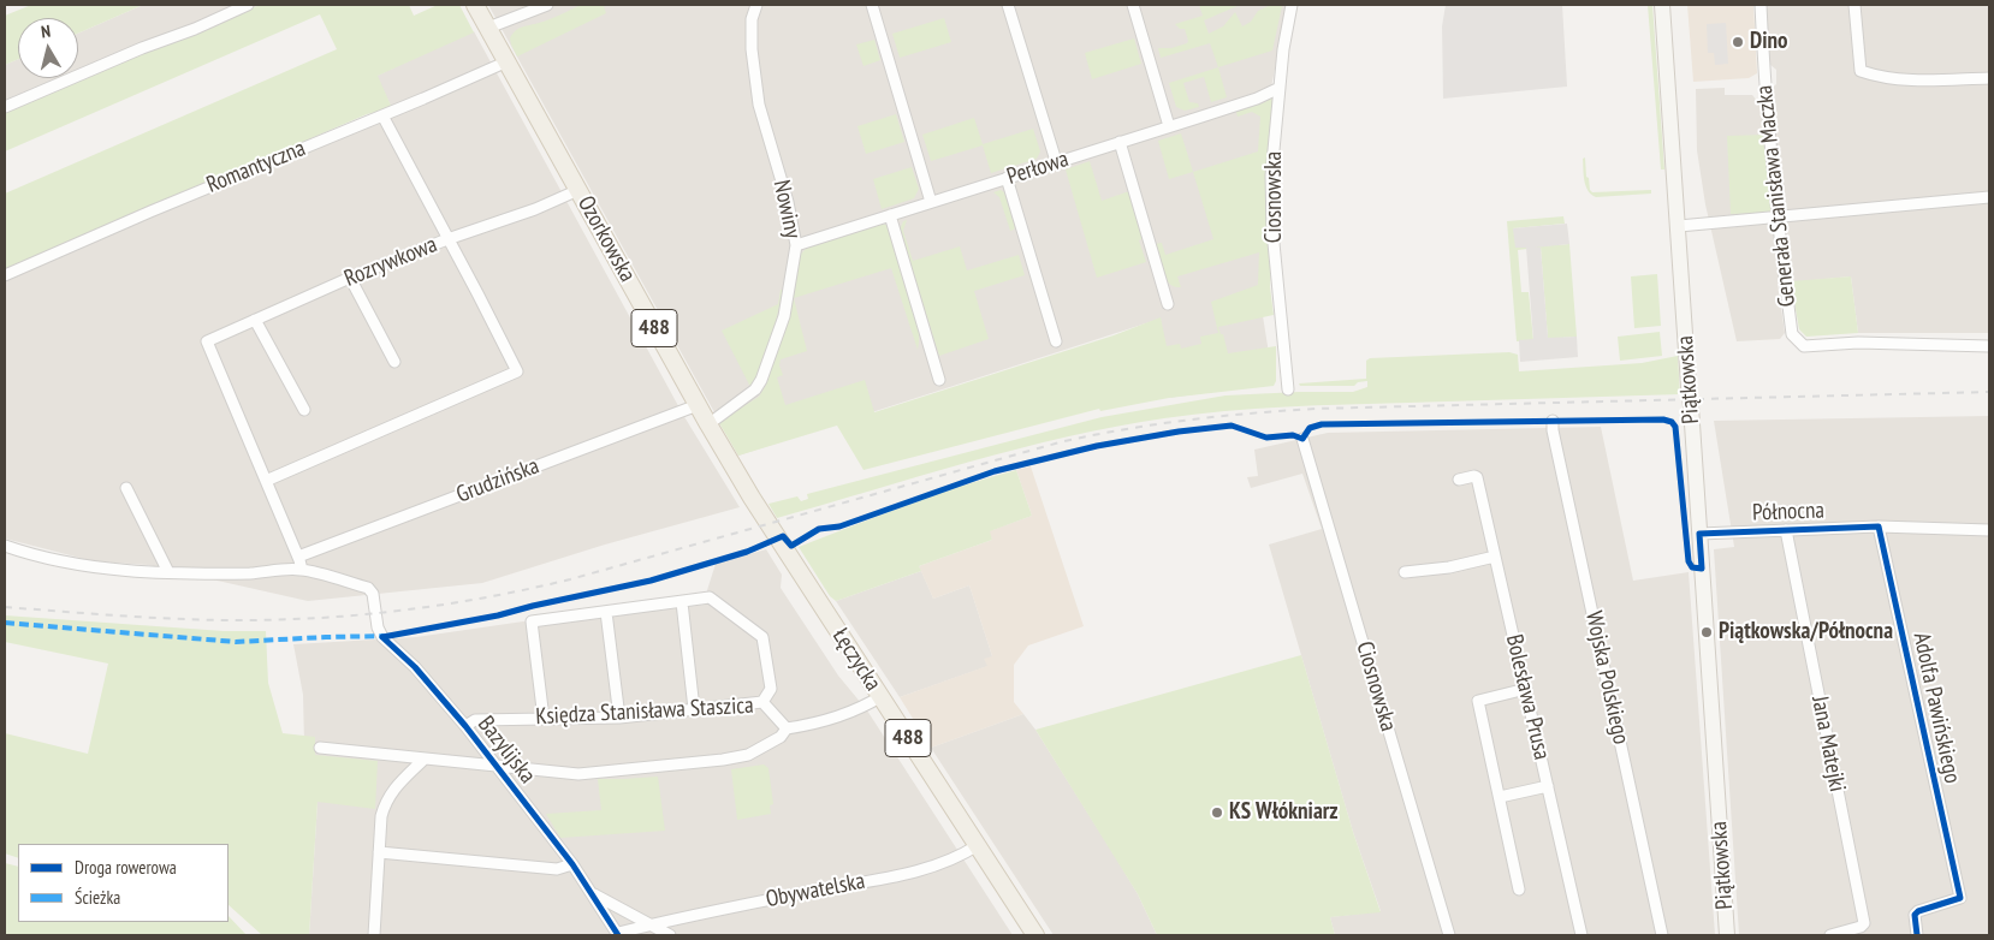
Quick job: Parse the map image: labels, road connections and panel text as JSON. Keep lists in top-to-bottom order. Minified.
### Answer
{"streets":{"main road":["Ozorkowska","488","Piątkowska","Łęczycka"],"street":["Romantyczna","Perłowa","Generała Stanisława Maczka","Ciosnowska","Nowiny","Rozrywkowa","Grudzińska","Północna","Wojska Polskiego","Bolesława Prusa","Adolfa Pawińskiego","Księdza Stanisława Staszica","Jana Matejki","Bazylijska","Obywatelska"]},"crossings":[["Romantyczna","Ozorkowska"],["Perłowa","Ciosnowska"],["Perłowa","Nowiny"],["Nowiny","Ozorkowska"],["Ozorkowska","Rozrywkowa"],["Ozorkowska","Grudzińska"],["Ozorkowska","Łęczycka"],["Piątkowska","Północna"],["Północna","Adolfa Pawińskiego"],["Północna","Jana Matejki"],["Łęczycka","Księdza Stanisława Staszica"],["Łęczycka","Obywatelska"],["Księdza Stanisława Staszica","Bazylijska"],["Bazylijska","Obywatelska"]],"places":["Dino","Piątkowska/Północna","KS Włókniarz"],"legend":["Droga rowerowa","Ścieżka"],"north":"top"}
